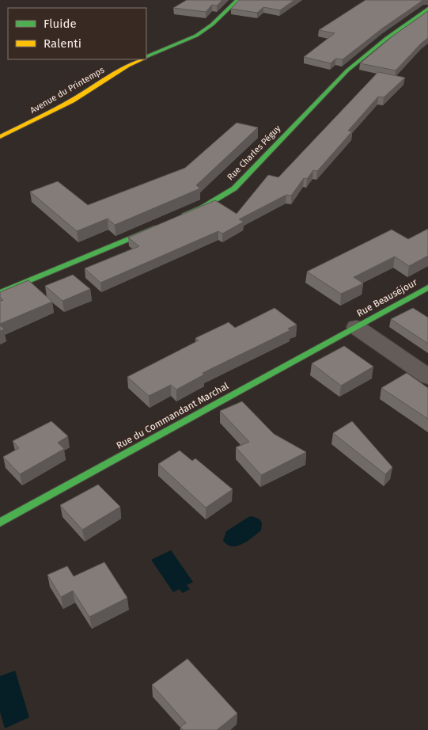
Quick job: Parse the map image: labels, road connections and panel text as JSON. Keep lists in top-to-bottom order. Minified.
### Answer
{"streets":{"street":["Avenue du Printemps","Rue Charles Péguy","Rue Beauséjour","Rue du Commandant Marchal"]},"crossings":[["Rue Beauséjour","Rue du Commandant Marchal"]],"legend":["Fluide","Ralenti"]}
